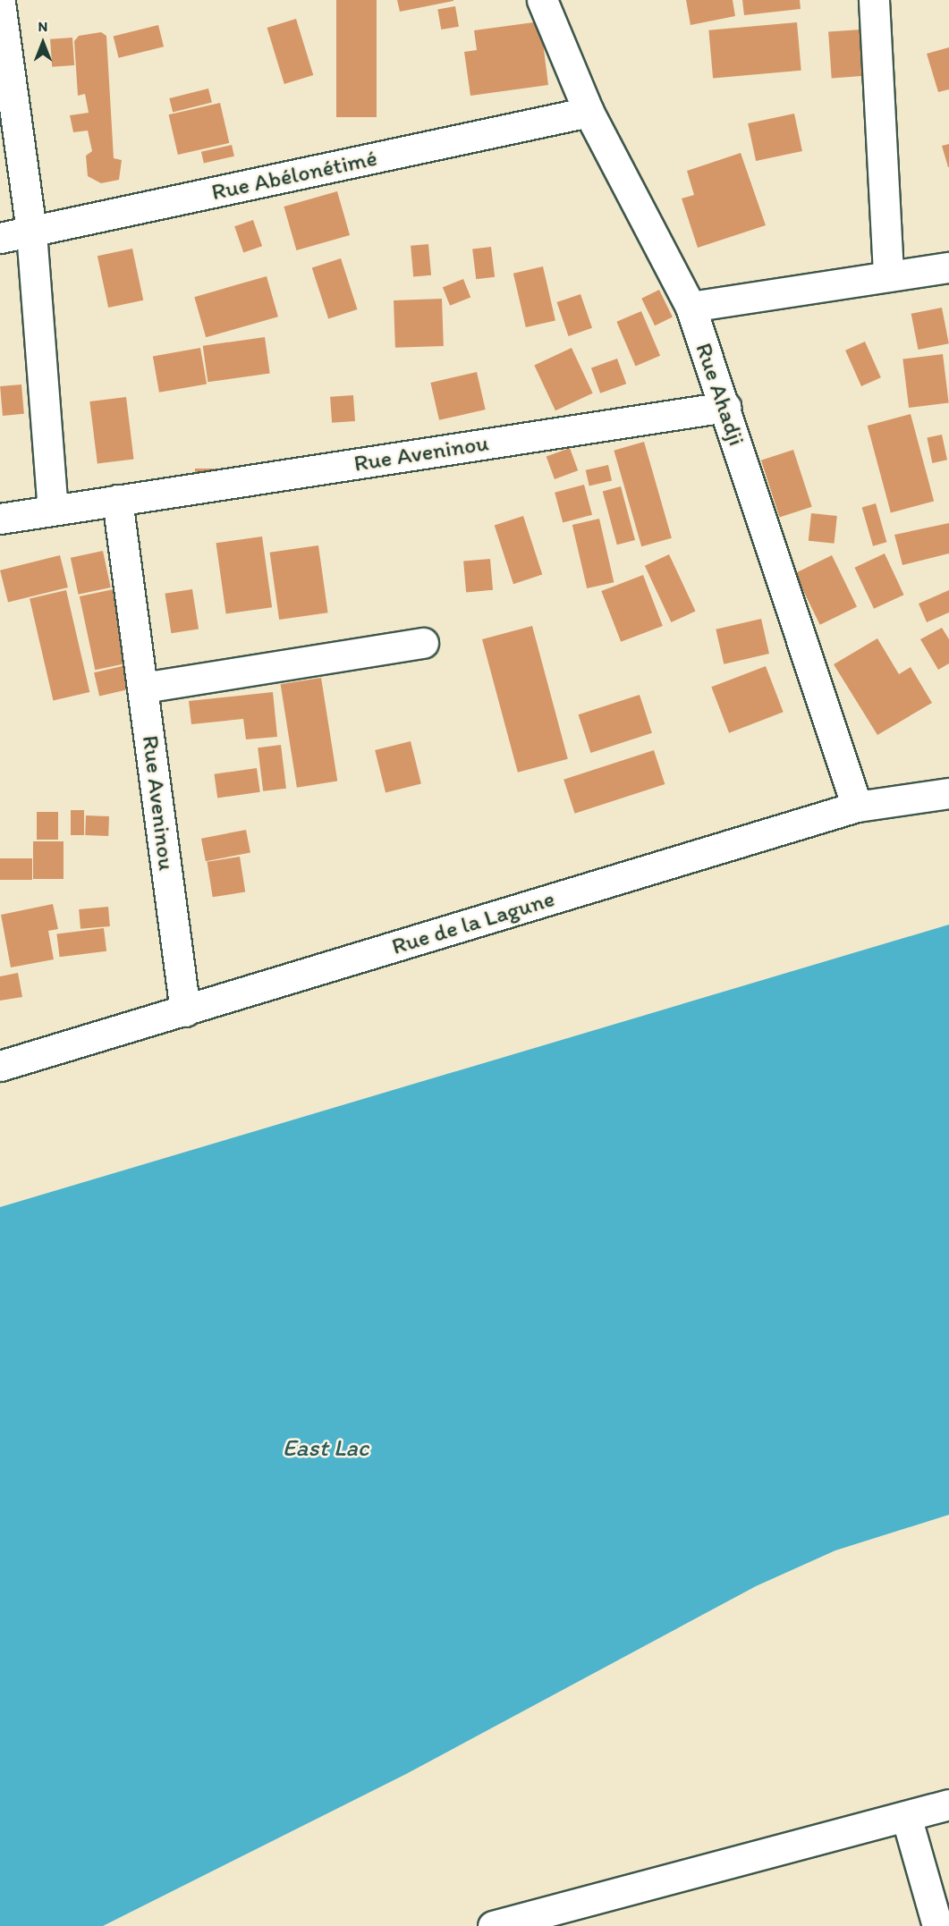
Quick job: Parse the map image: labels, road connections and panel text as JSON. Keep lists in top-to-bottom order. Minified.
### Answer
{"streets":{"street":["Rue Abélonétimé","Rue Ahadji","Rue Aveninou","Rue de la Lagune"]},"crossings":[["Rue Abélonétimé","Rue Ahadji"],["Rue Ahadji","Rue Aveninou"],["Rue Ahadji","Rue de la Lagune"],["Rue Aveninou","Rue de la Lagune"]],"water":["East Lac"],"north":"top"}
